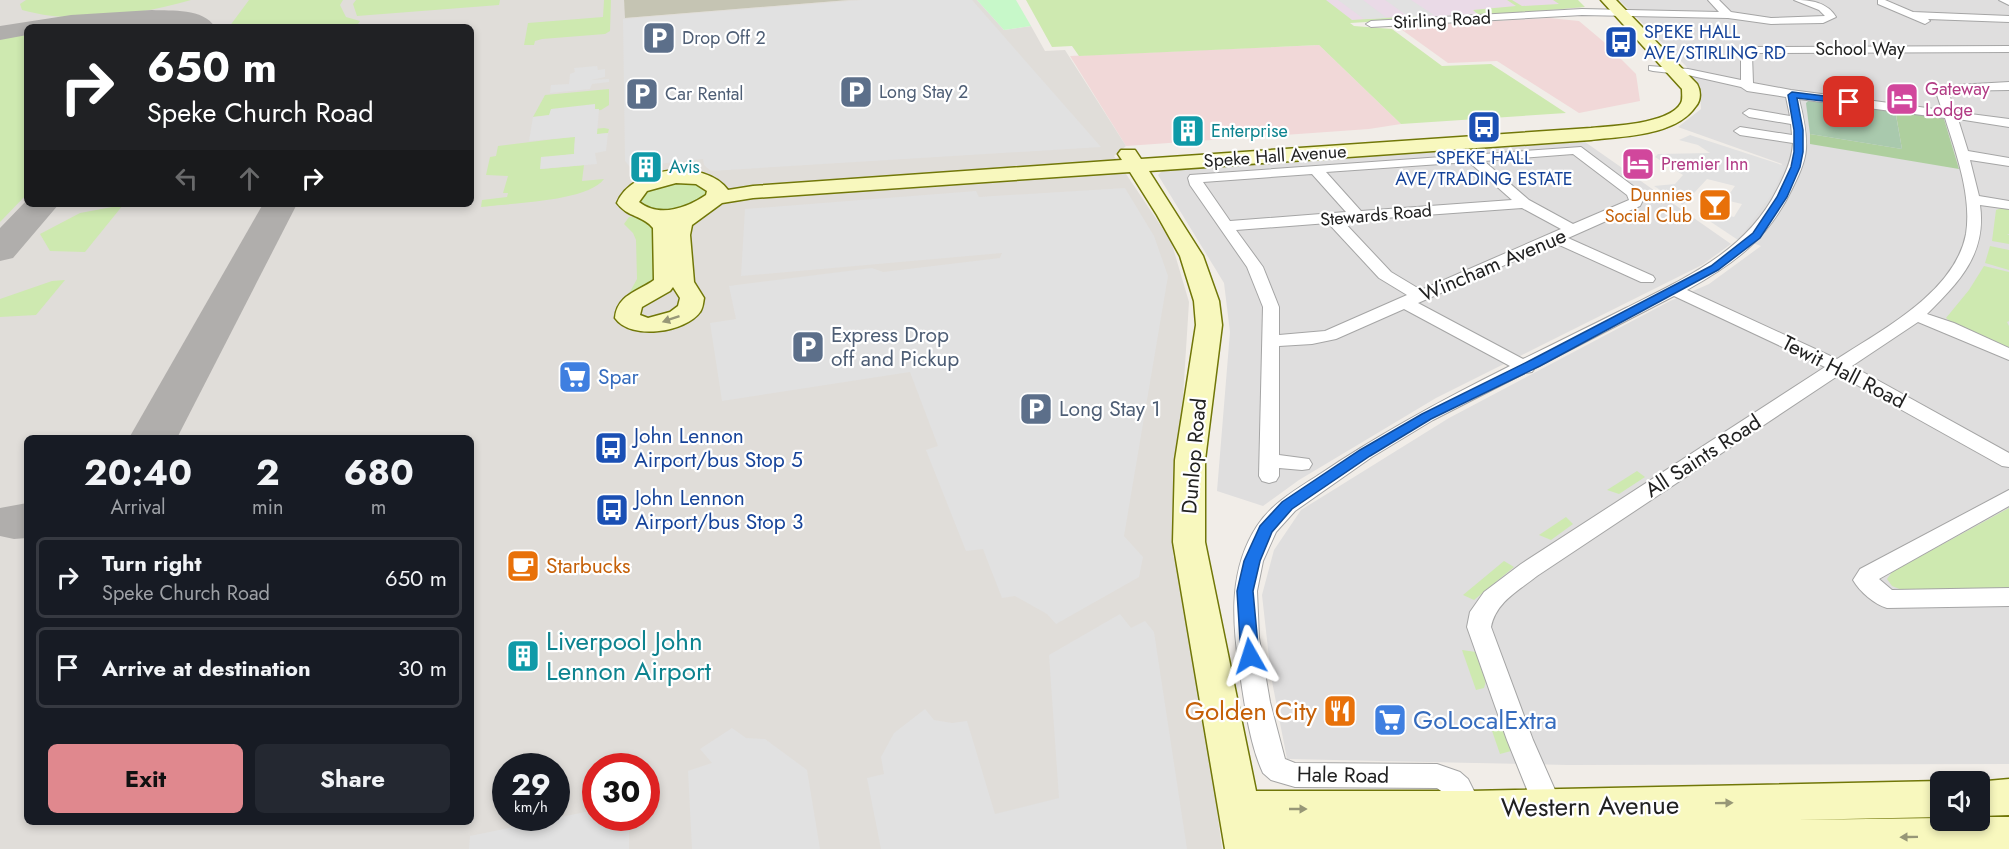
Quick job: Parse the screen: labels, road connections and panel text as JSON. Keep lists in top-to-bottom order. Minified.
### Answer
{"streets":{"street":["Stirling Road","School Way","Speke Hall Avenue","Stewards Road","Wincham Avenue","Tewit Hall Road","Dunlop Road","All Saints Road","Hale Road","Western Avenue"]},"crossings":[["Stirling Road","Speke Hall Avenue"],["Speke Hall Avenue","Dunlop Road"],["Tewit Hall Road","All Saints Road"],["Tewit Hall Road","Hale Road"],["Dunlop Road","Western Avenue"],["All Saints Road","Western Avenue"],["Hale Road","Western Avenue"]],"places":{"parking":["Drop Off 2","Long Stay 2","Car Rental","Express Drop off and Pickup","Long Stay 1"],"bus stop":["SPEKE HALL AVE/STIRLING RD","SPEKE HALL AVE/TRADING ESTATE","John Lennon Airport/bus Stop 5","John Lennon Airport/bus Stop 3"],"hotel":["Gateway Lodge","Premier Inn"],"building":["Enterprise","Avis","Liverpool John Lennon Airport"],"bar":["Dunnies Social Club"],"supermarket":["Spar","GoLocalExtra"],"cafe":["Starbucks"],"restaurant":["Golden City"]},"page":{"turn":["650 m","Speke Church Road"],"eta":["20:40","Arrival","2","min","680","m"],"list":[{"name":"Turn right","note":"Speke Church Road","value":"650 m"},{"name":"Arrive at destination","value":"30 m"}],"buttons":["Exit","Share"],"speed":"29 km/h","limit":"30"}}
